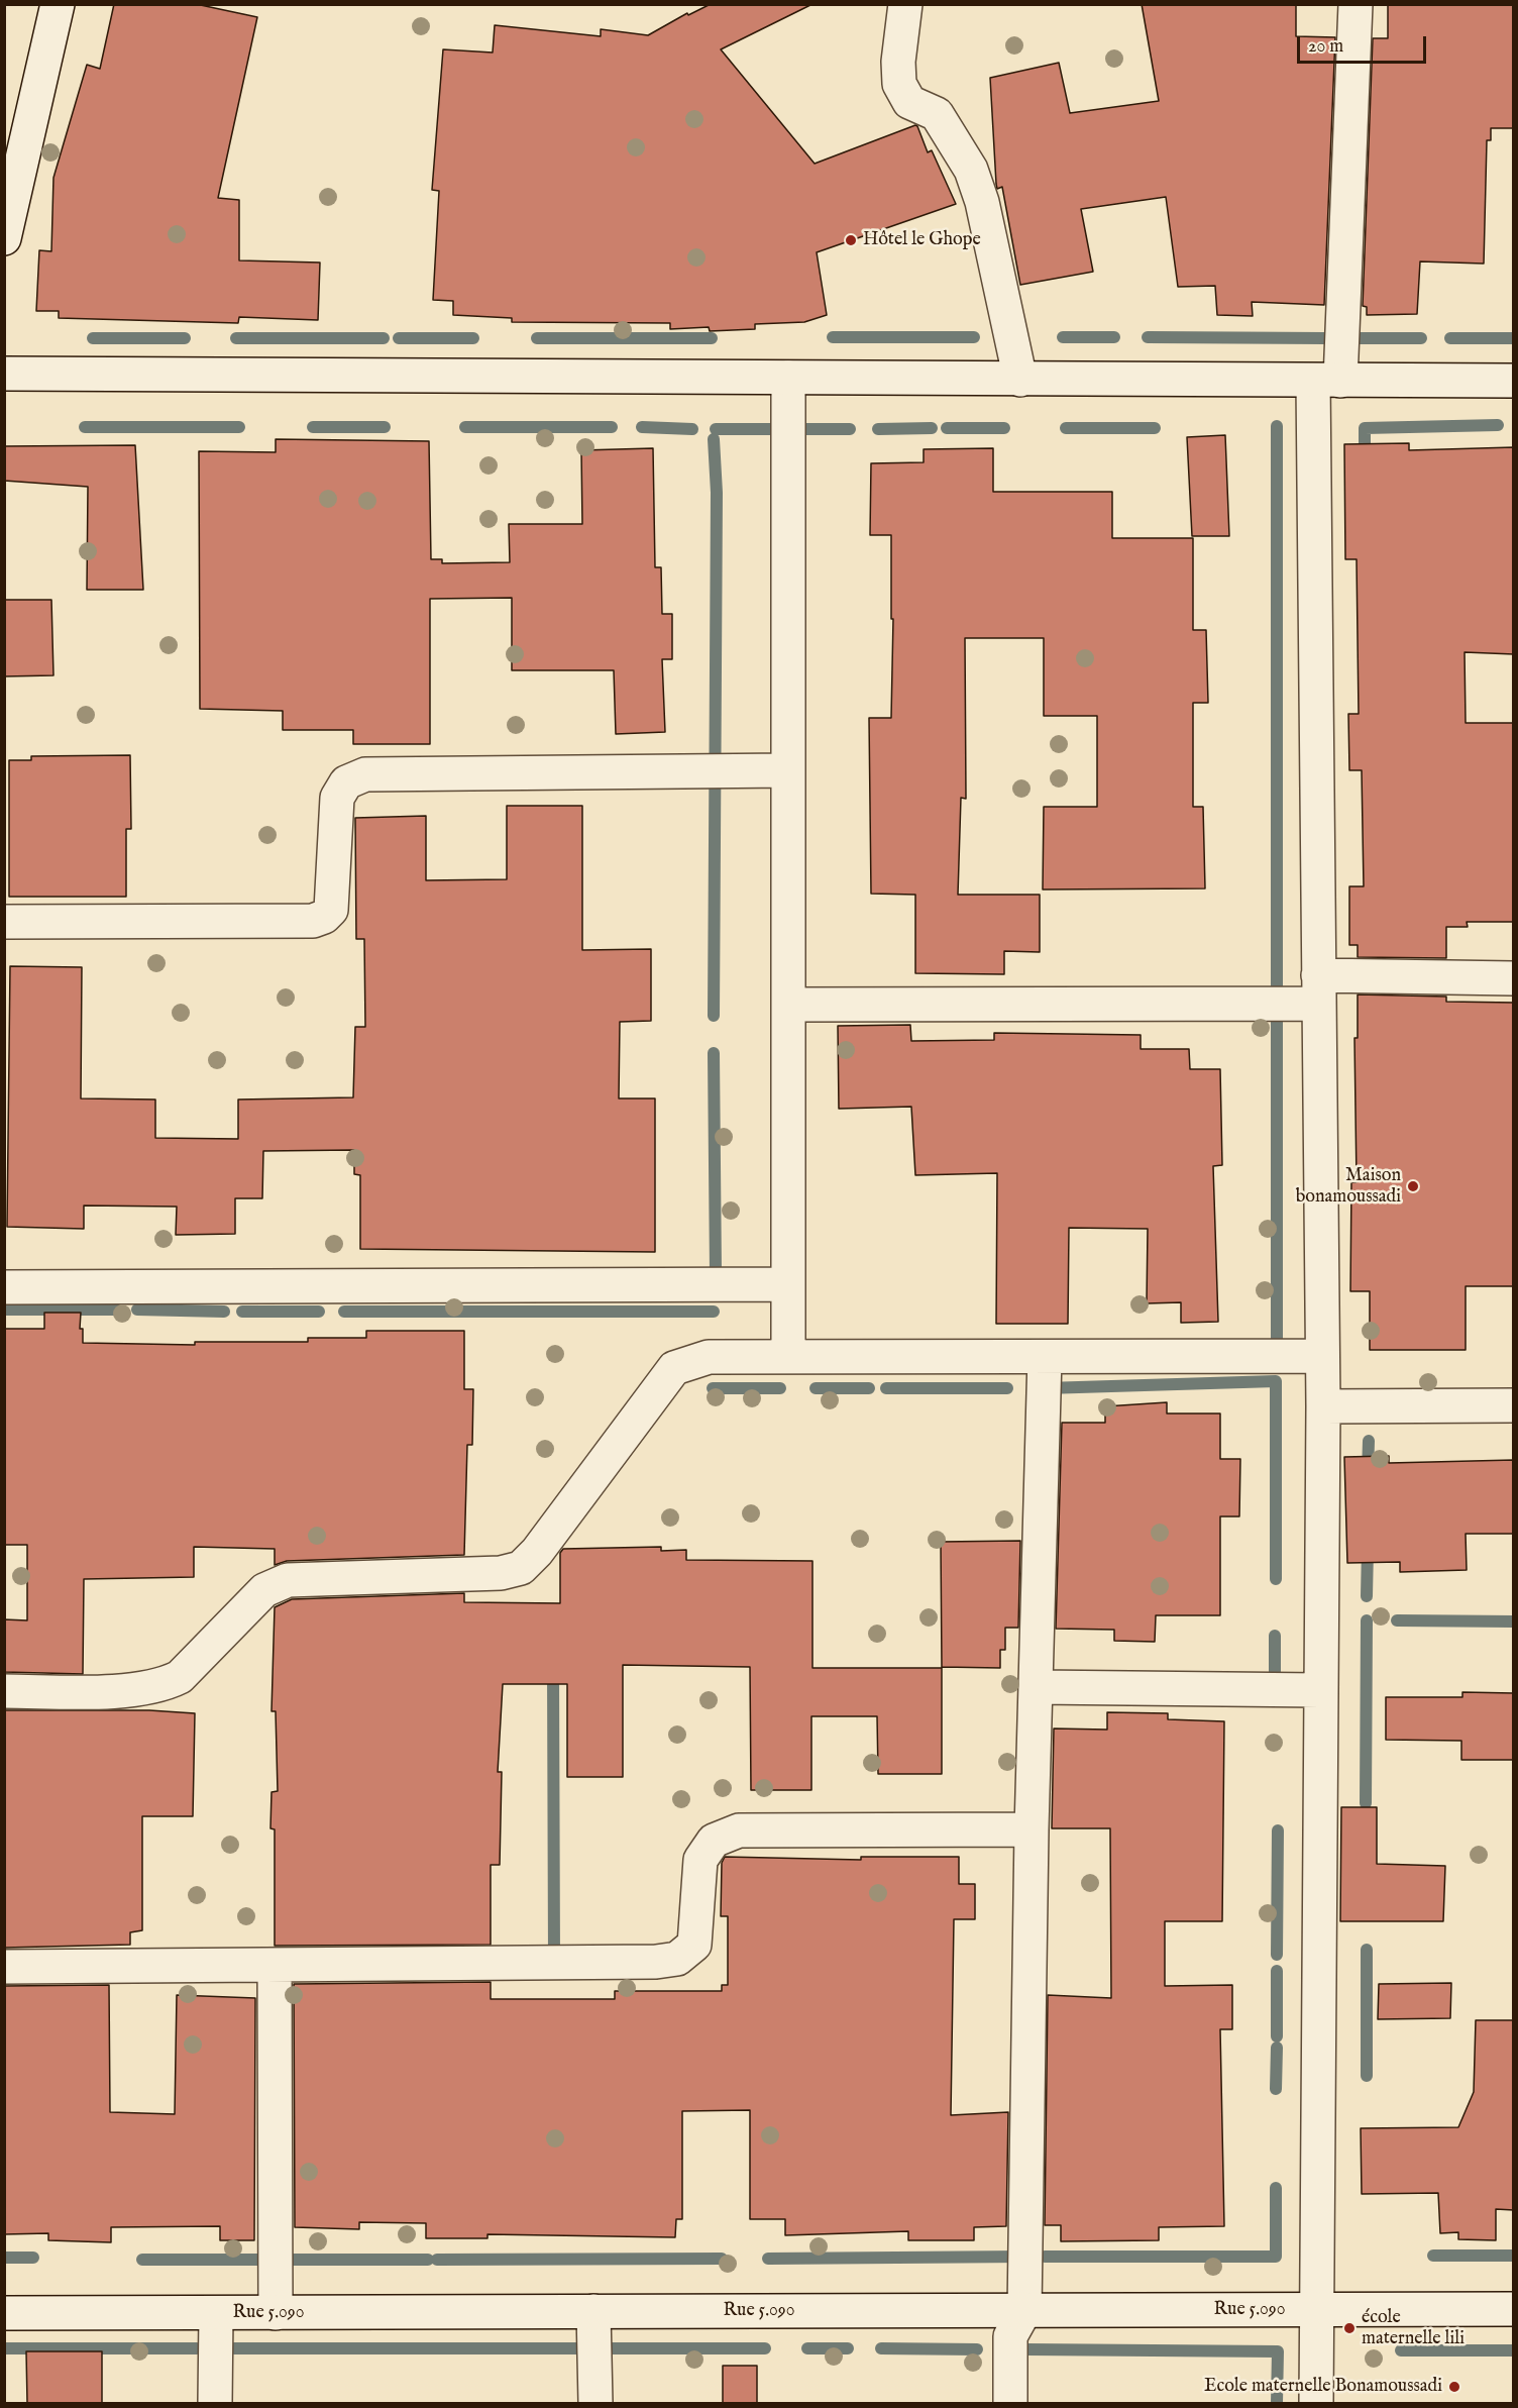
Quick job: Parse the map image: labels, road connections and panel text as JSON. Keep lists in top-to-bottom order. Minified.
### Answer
{"streets":{"street":["Rue 5.090"]},"places":["Hôtel le Ghope","Maison bonamoussadi","école maternelle lili","Ecole maternelle Bonamoussadi"],"scale_bar":"20 m"}
